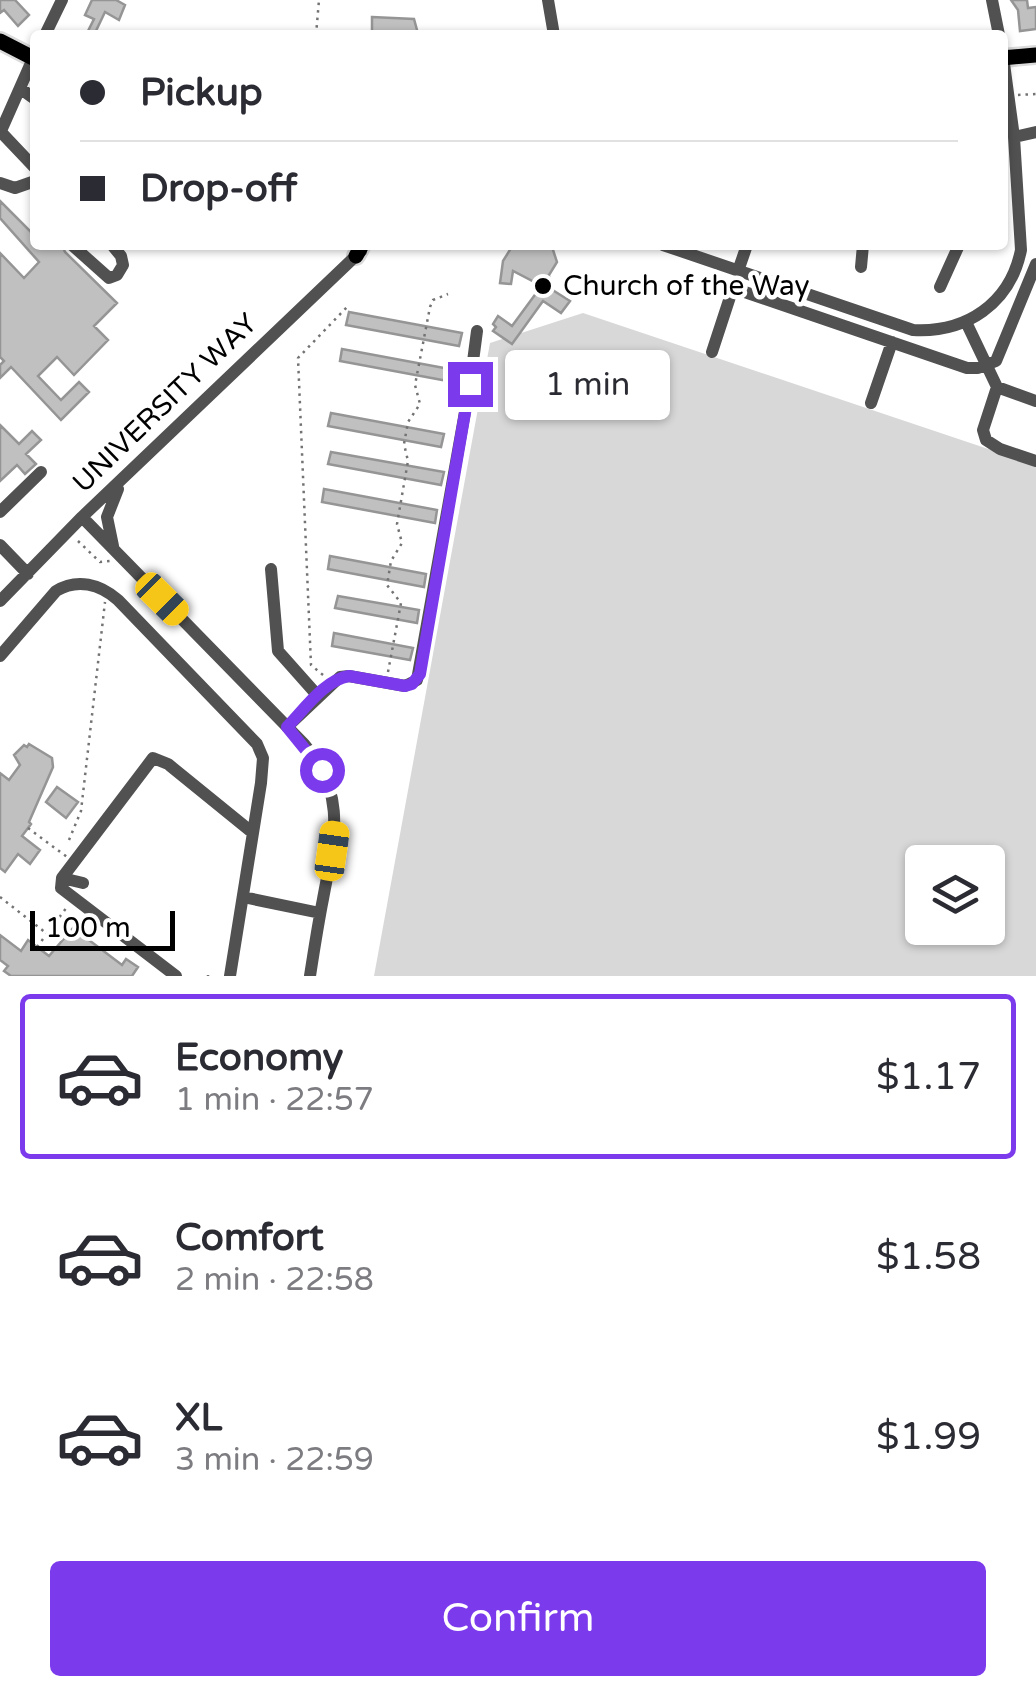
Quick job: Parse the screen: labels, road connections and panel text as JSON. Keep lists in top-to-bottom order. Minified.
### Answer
{"streets":{"street":["UNIVERSITY WAY"]},"places":["Church of the Way"],"scale_bar":"100 m","page":{"banner":["Pickup","Drop-off"],"bubble":"1 min","scale":"100 m","list":[{"name":"Economy","note":"1 min · 22:57","value":"$1.17"},{"name":"Comfort","note":"2 min · 22:58","value":"$1.58"},{"name":"XL","note":"3 min · 22:59","value":"$1.99"}],"buttons":"Confirm"}}
